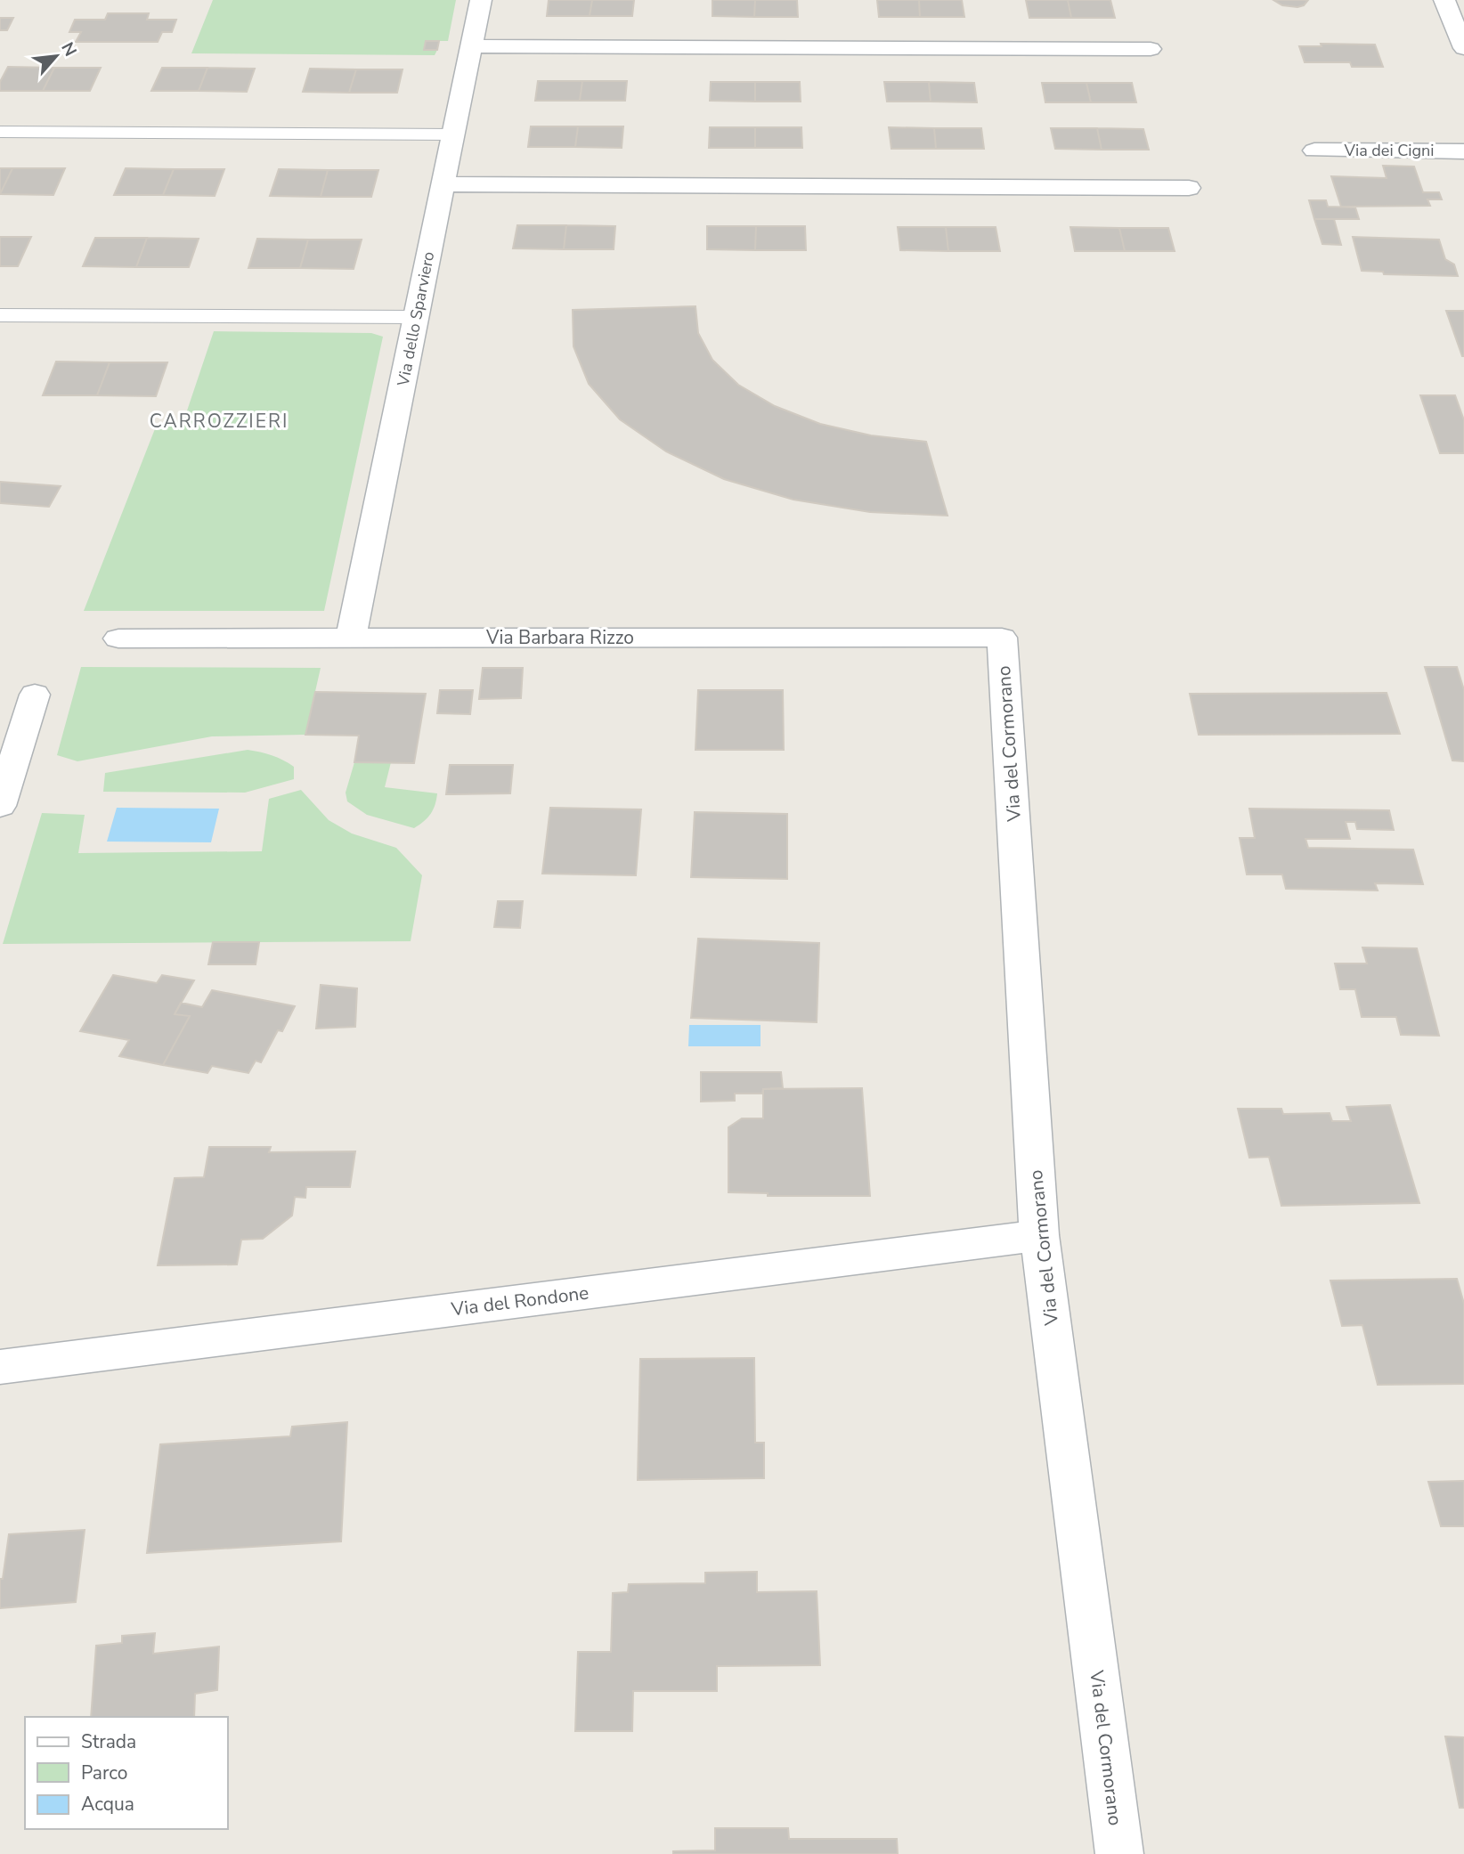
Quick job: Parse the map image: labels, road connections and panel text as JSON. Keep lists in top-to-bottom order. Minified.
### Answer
{"streets":{"street":["Via dei Cigni","Via dello Sparviero","Via Barbara Rizzo","Via del Cormorano","Via del Rondone"]},"crossings":[["Via dello Sparviero","Via Barbara Rizzo"],["Via Barbara Rizzo","Via del Cormorano"],["Via del Cormorano","Via del Rondone"]],"districts":["CARROZZIERI"],"legend":["Strada","Parco","Acqua"],"north":"top right"}
